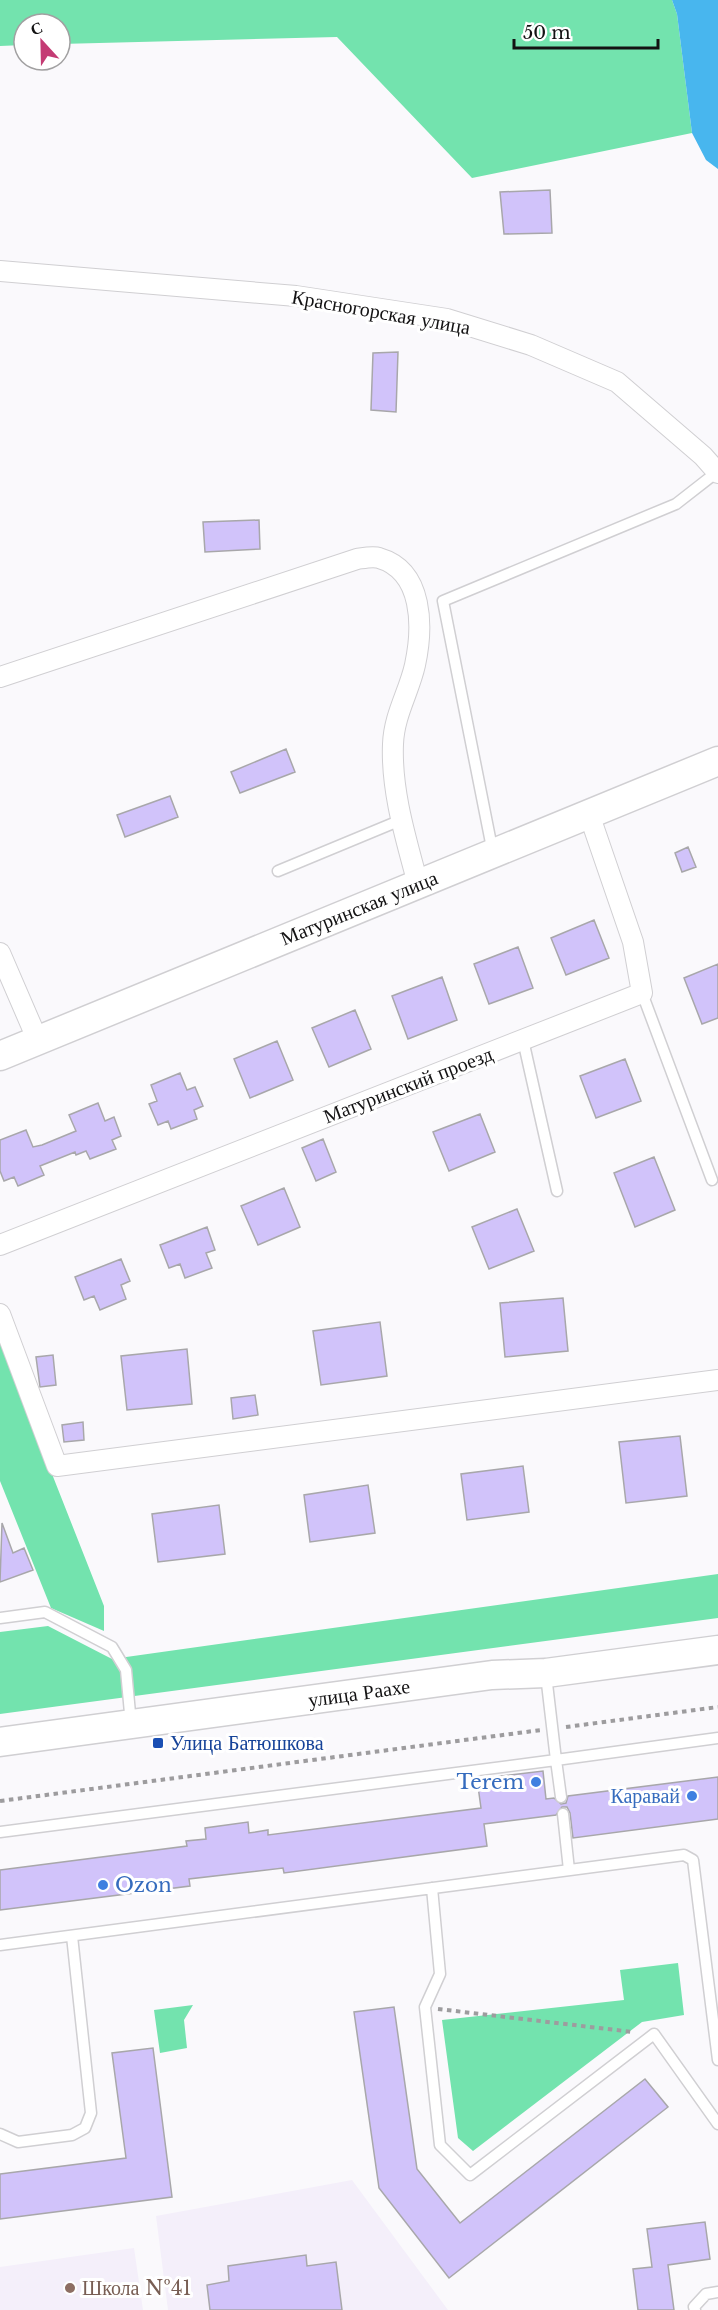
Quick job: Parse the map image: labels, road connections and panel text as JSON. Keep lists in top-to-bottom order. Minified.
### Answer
{"streets":{"street":["Красногорская улица","Матуринская улица","Матуринский проезд","улица Раахе"]},"places":{"transit":["Улица Батюшкова"],"other":["Terem","Каравай","Ozon","Школа №41"]},"scale_bar":"50 m","north":"top"}
